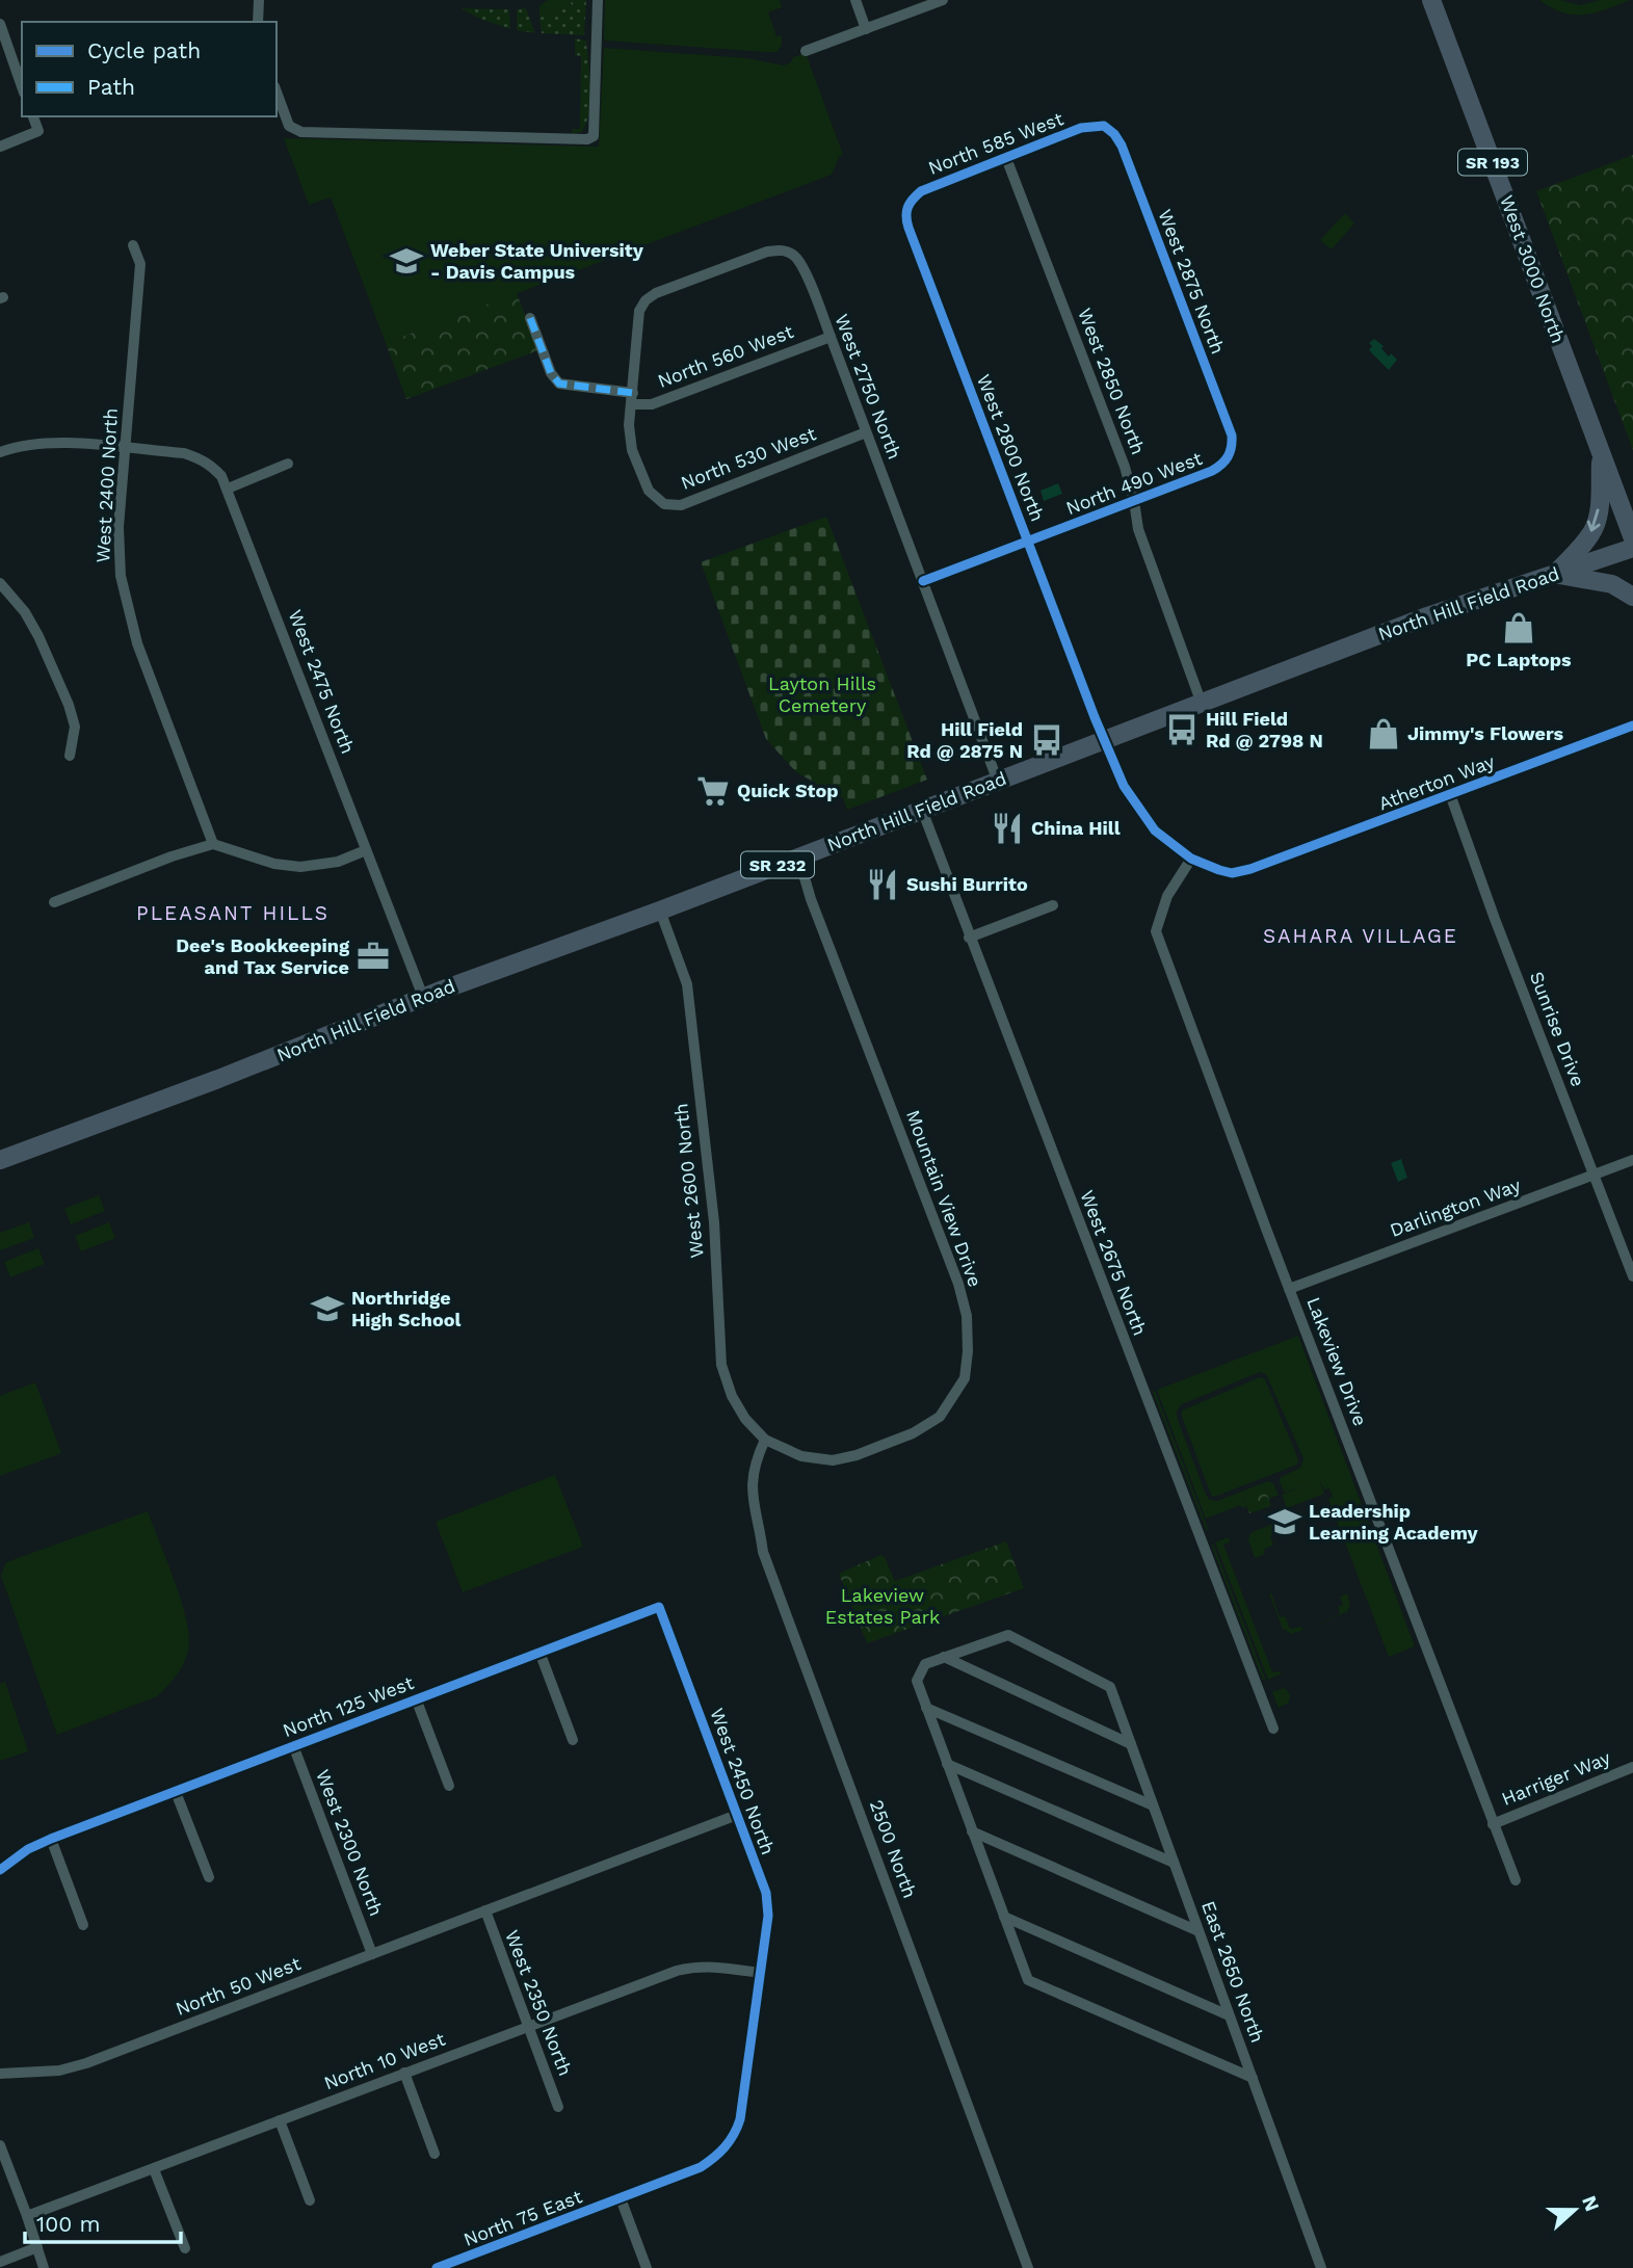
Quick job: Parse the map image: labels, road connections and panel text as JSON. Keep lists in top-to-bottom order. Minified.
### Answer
{"streets":{"main road":["SR 193","West 3000 North","North Hill Field Road","SR 232"],"street":["North 585 West","West 2875 North","North 560 West","West 2850 North","West 2750 North","West 2800 North","North 530 West","North 490 West","West 2400 North","West 2475 North","Atherton Way","Sunrise Drive","West 2600 North","Mountain View Drive","Darlington Way","West 2675 North","Lakeview Drive","North 125 West","Harriger Way","West 2450 North","West 2300 North","2500 North","East 2650 North","North 50 West","West 2350 North","North 10 West","North 75 East"]},"crossings":[["North 585 West","West 2875 North"],["North 585 West","West 2850 North"],["North 585 West","West 2800 North"],["West 2875 North","North 490 West"],["North 560 West","West 2750 North"],["North 560 West","North 530 West"],["West 2850 North","North 490 West"],["West 2850 North","North Hill Field Road"],["West 2750 North","North 530 West"],["West 2750 North","North 490 West"],["West 2750 North","North Hill Field Road"],["West 2800 North","North 490 West"],["West 2800 North","North Hill Field Road"],["West 2800 North","Atherton Way"],["West 2800 North","Lakeview Drive"],["West 2400 North","West 2475 North"],["North Hill Field Road","West 2475 North"],["North Hill Field Road","West 2600 North"],["North Hill Field Road","Mountain View Drive"],["North Hill Field Road","West 2675 North"],["Atherton Way","Sunrise Drive"],["Sunrise Drive","Darlington Way"],["West 2600 North","Mountain View Drive"],["West 2600 North","2500 North"],["Mountain View Drive","2500 North"],["Darlington Way","Lakeview Drive"],["Lakeview Drive","Harriger Way"],["North 125 West","West 2450 North"],["North 125 West","West 2300 North"],["West 2450 North","North 50 West"],["West 2450 North","West 2350 North"],["West 2450 North","North 10 West"],["West 2450 North","North 75 East"],["West 2300 North","North 50 West"],["North 50 West","West 2350 North"],["West 2350 North","North 10 West"]],"districts":["PLEASANT HILLS","SAHARA VILLAGE"],"parks":["Layton Hills Cemetery","Lakeview Estates Park"],"places":{"school or university":["Weber State University - Davis Campus","Northridge High School","Leadership Learning Academy"],"shop":["PC Laptops","Jimmy's Flowers"],"bus stop":["Hill Field Rd @ 2798 N","Hill Field Rd @ 2875 N"],"supermarket":["Quick Stop"],"restaurant":["China Hill","Sushi Burrito"],"office":["Dee's Bookkeeping and Tax Service"]},"legend":["Cycle path","Path"],"scale_bar":"100 m","north":"right"}
